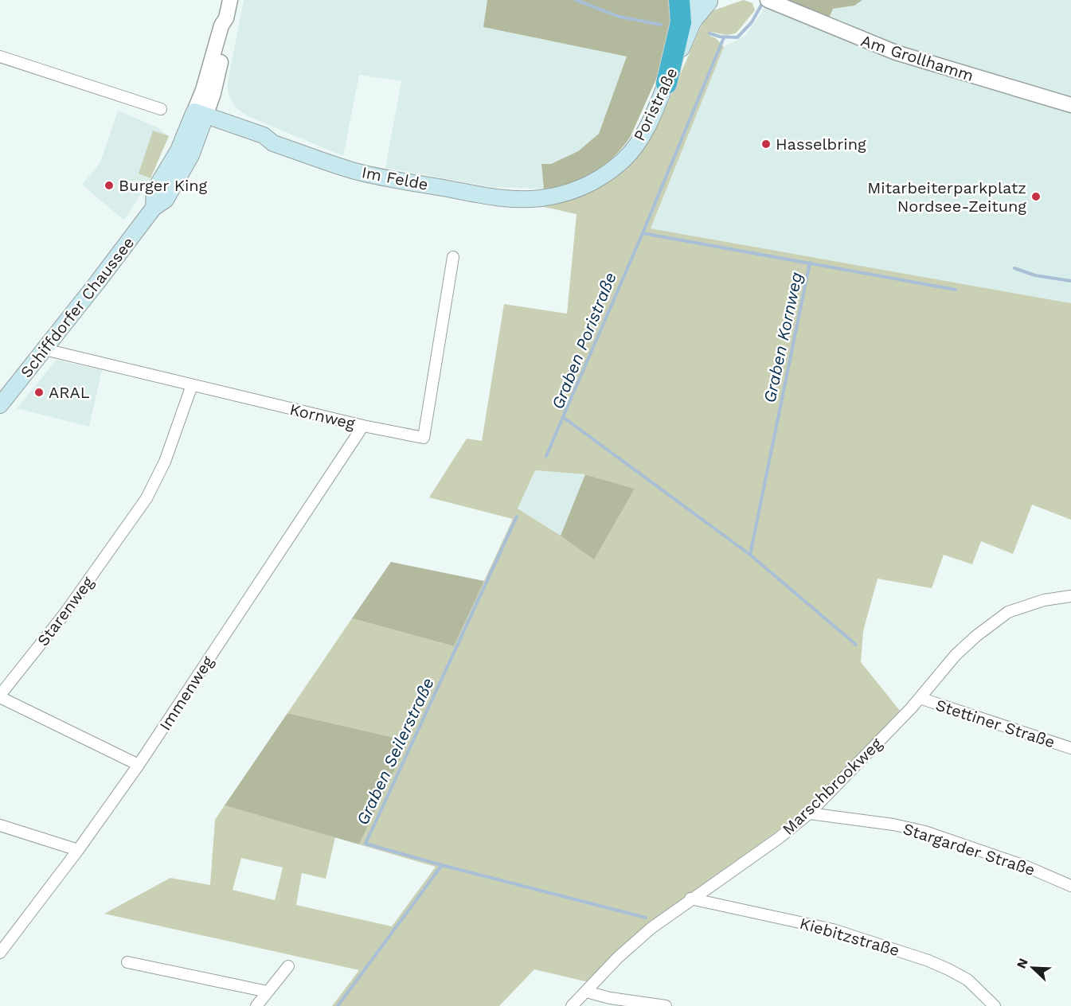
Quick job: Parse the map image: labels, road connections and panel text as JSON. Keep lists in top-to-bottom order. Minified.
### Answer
{"streets":{"main road":["Poristraße","Im Felde","Schiffdorfer Chaussee"],"street":["Am Grollhamm","Kornweg","Starenweg","Immenweg","Stettiner Straße","Marschbrookweg","Stargarder Straße","Kiebitzstraße"]},"crossings":[["Poristraße","Im Felde"],["Im Felde","Schiffdorfer Chaussee"],["Schiffdorfer Chaussee","Kornweg"],["Kornweg","Starenweg"],["Kornweg","Immenweg"],["Starenweg","Immenweg"],["Stettiner Straße","Marschbrookweg"],["Marschbrookweg","Stargarder Straße"],["Marschbrookweg","Kiebitzstraße"]],"water":["Graben Kornweg","Graben Poristraße","Graben Seilerstraße"],"places":["Hasselbring","Burger King","Mitarbeiterparkplatz Nordsee-Zeitung","ARAL"],"north":"top left"}
